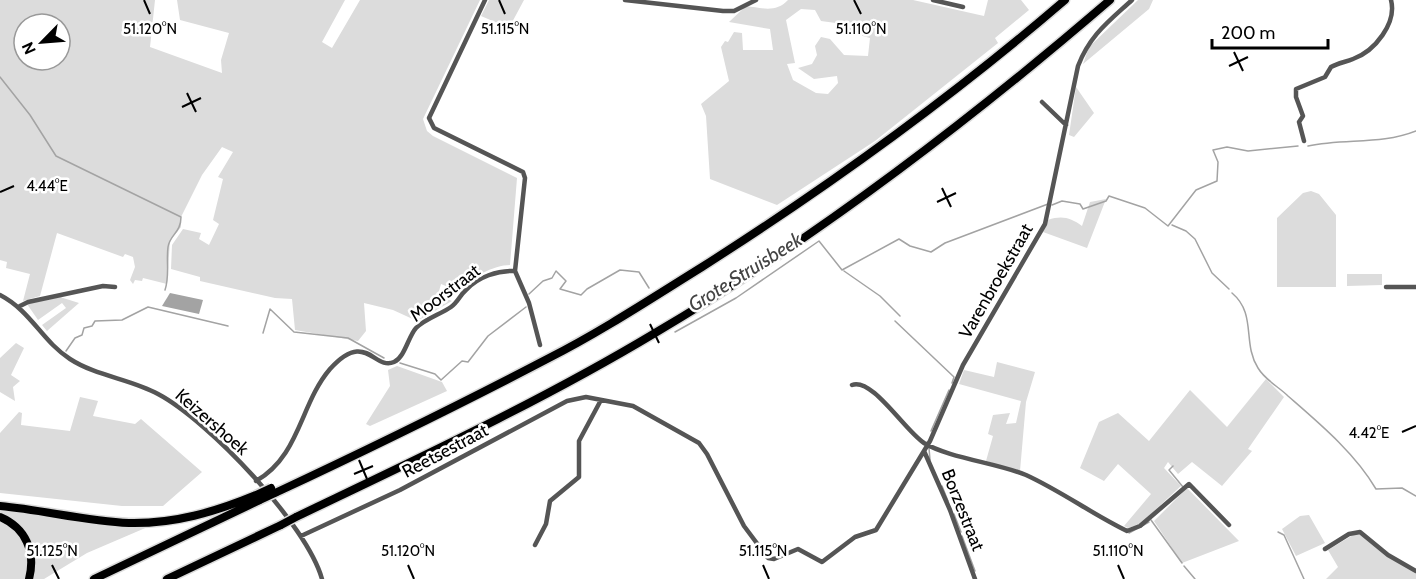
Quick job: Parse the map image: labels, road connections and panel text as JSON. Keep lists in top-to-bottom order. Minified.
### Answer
{"streets":{"street":["Varenbroekstraat","Moorstraat","Keizershoek","Reetsestraat","Borzestraat"]},"crossings":[["Varenbroekstraat","Reetsestraat"],["Varenbroekstraat","Borzestraat"],["Moorstraat","Keizershoek"],["Keizershoek","Reetsestraat"],["Reetsestraat","Borzestraat"]],"water":["Grote Struisbeek"],"scale_bar":"200 m","north":"bottom left","coordinates":["51.120°N","51.115°N","51.110°N","4.44°E","4.42°E","51.125°N"]}
